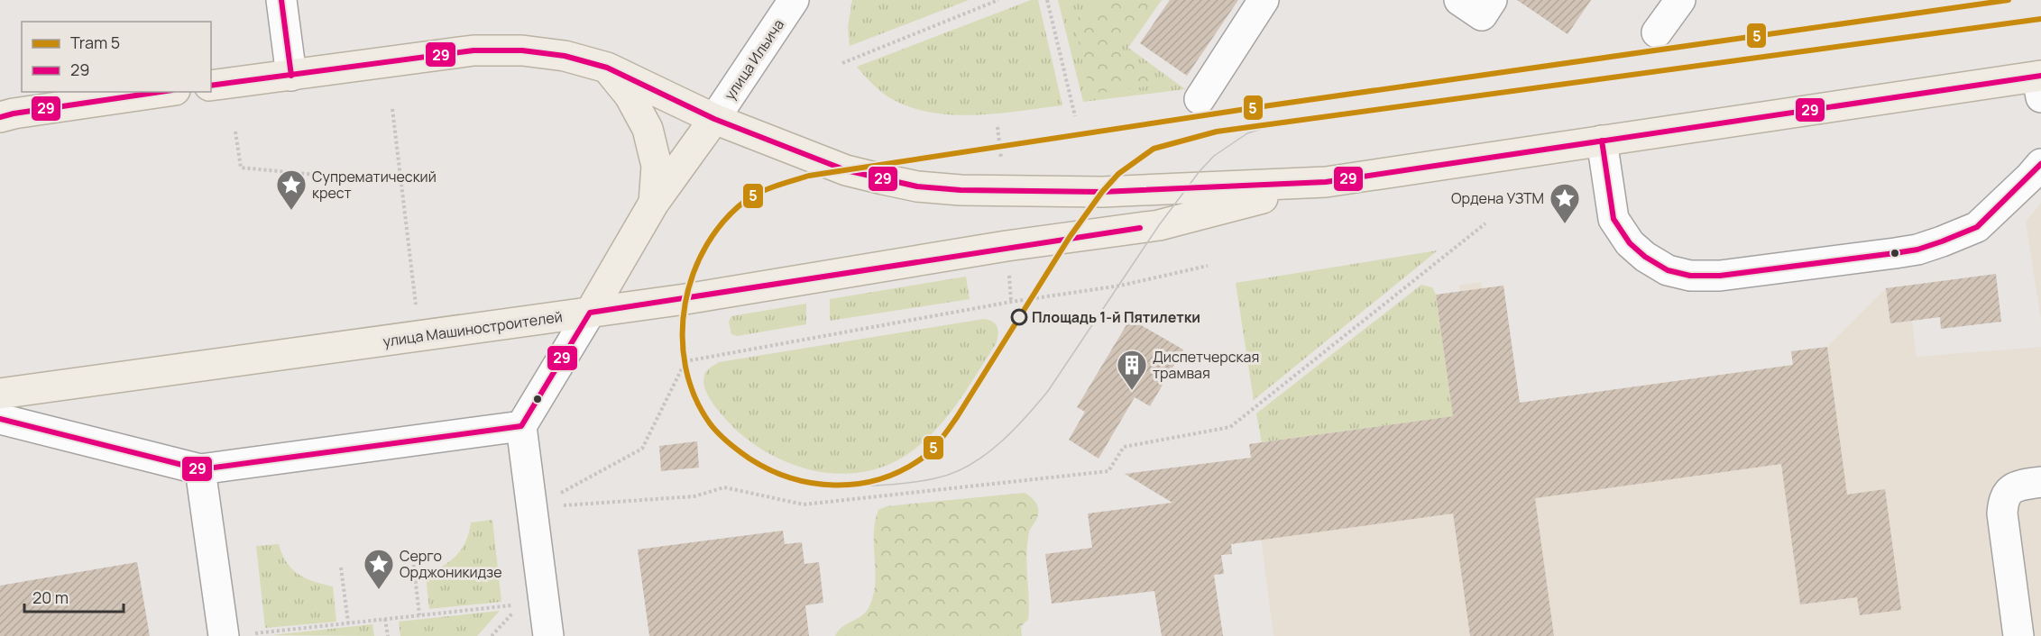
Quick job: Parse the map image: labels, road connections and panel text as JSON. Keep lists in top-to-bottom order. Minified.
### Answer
{"streets":{"main road":["улица Машиностроителей"],"street":["улица Ильича"]},"crossings":[["улица Ильича","улица Машиностроителей"]],"places":{"place":["Супрематический крест","Ордена УЗТМ","Серго Орджоникидзе"],"other":["Площадь 1-й Пятилетки"],"building":["Диспетчерская трамвая"]},"lines":["tram line 5","transit line 29"],"legend":["Tram 5","29"],"scale_bar":"20 m"}
